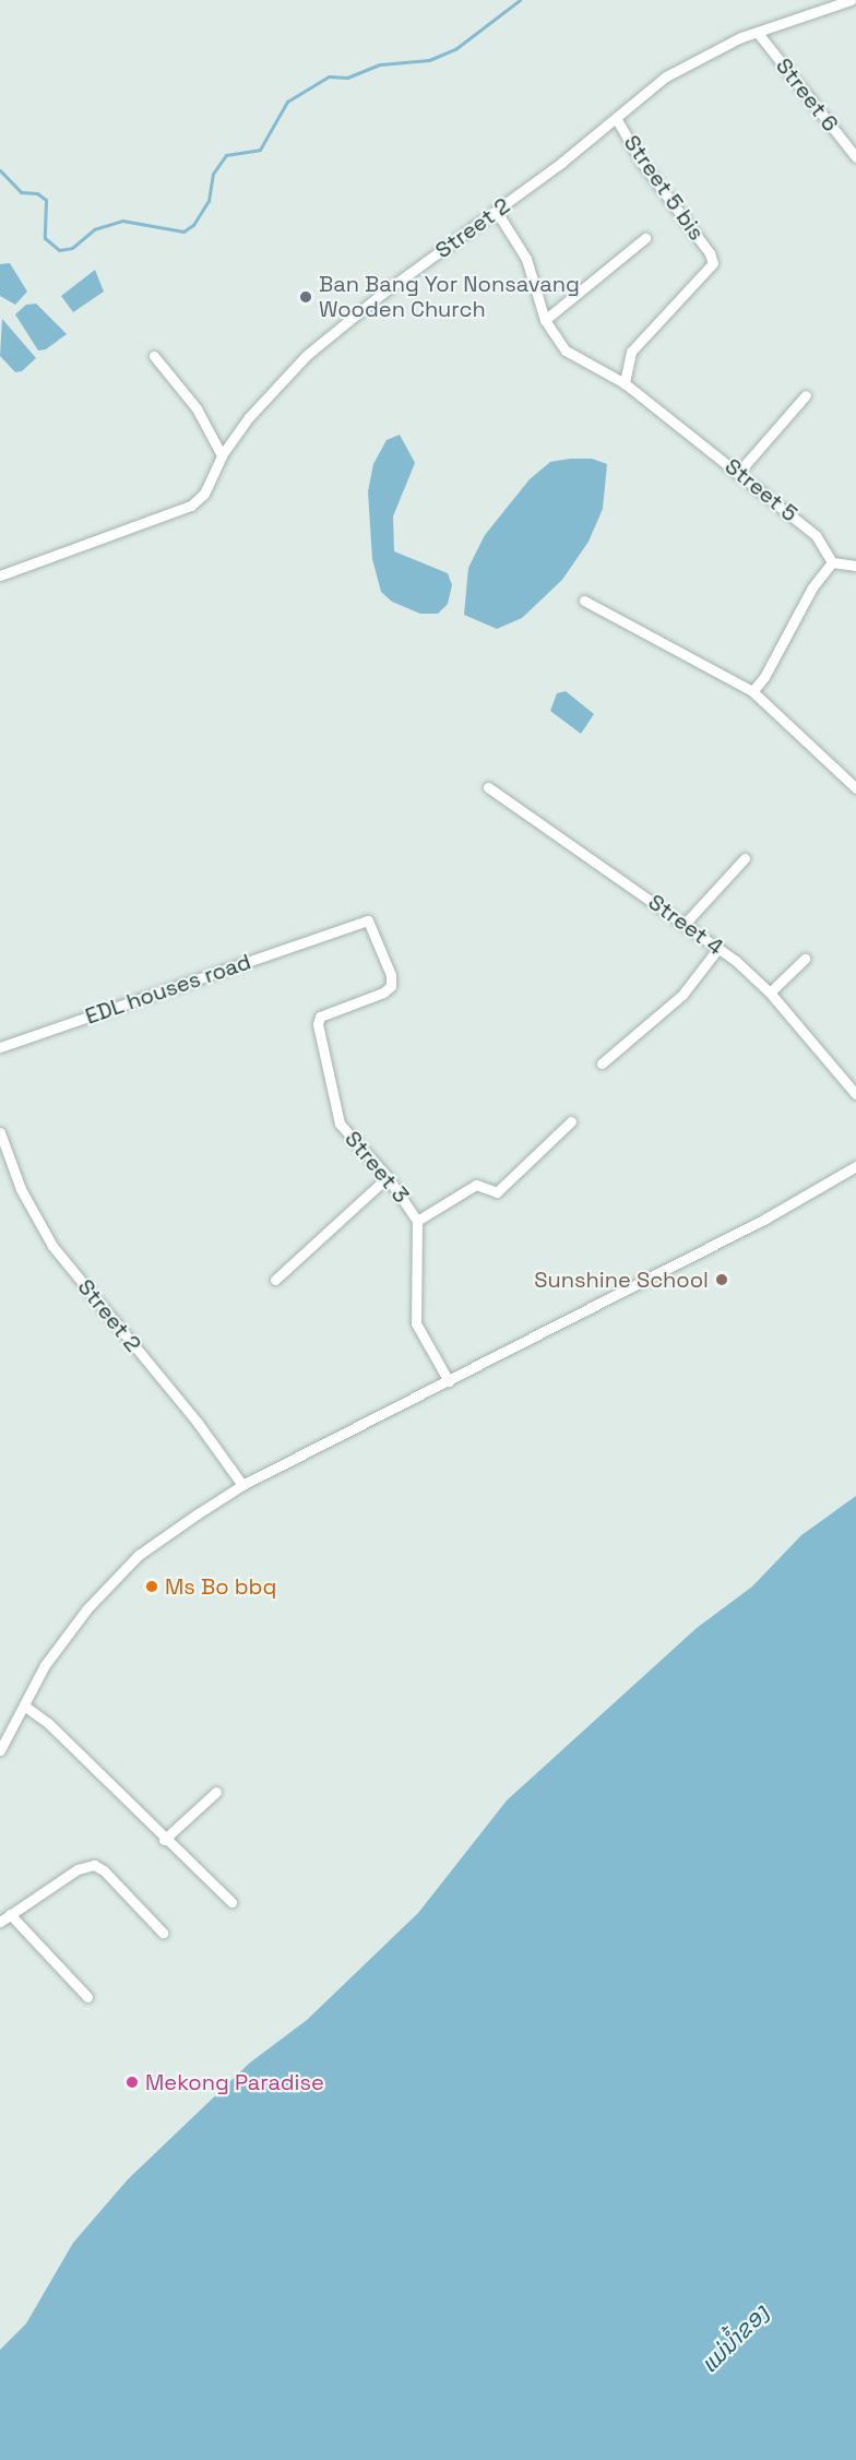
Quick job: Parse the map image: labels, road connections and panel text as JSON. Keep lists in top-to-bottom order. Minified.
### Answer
{"streets":{"street":["Street 6","Street 5 bis","Street 2","Street 5","Street 4","EDL houses road","Street 3"]},"crossings":[["Street 6","Street 2"],["Street 5 bis","Street 2"],["Street 5 bis","Street 5"],["Street 2","Street 5"],["EDL houses road","Street 3"]],"water":["ແມ່ນ້ຳຂອງ"],"places":["Ban Bang Yor Nonsavang Wooden Church","Sunshine School","Ms Bo bbq","Mekong Paradise"]}
